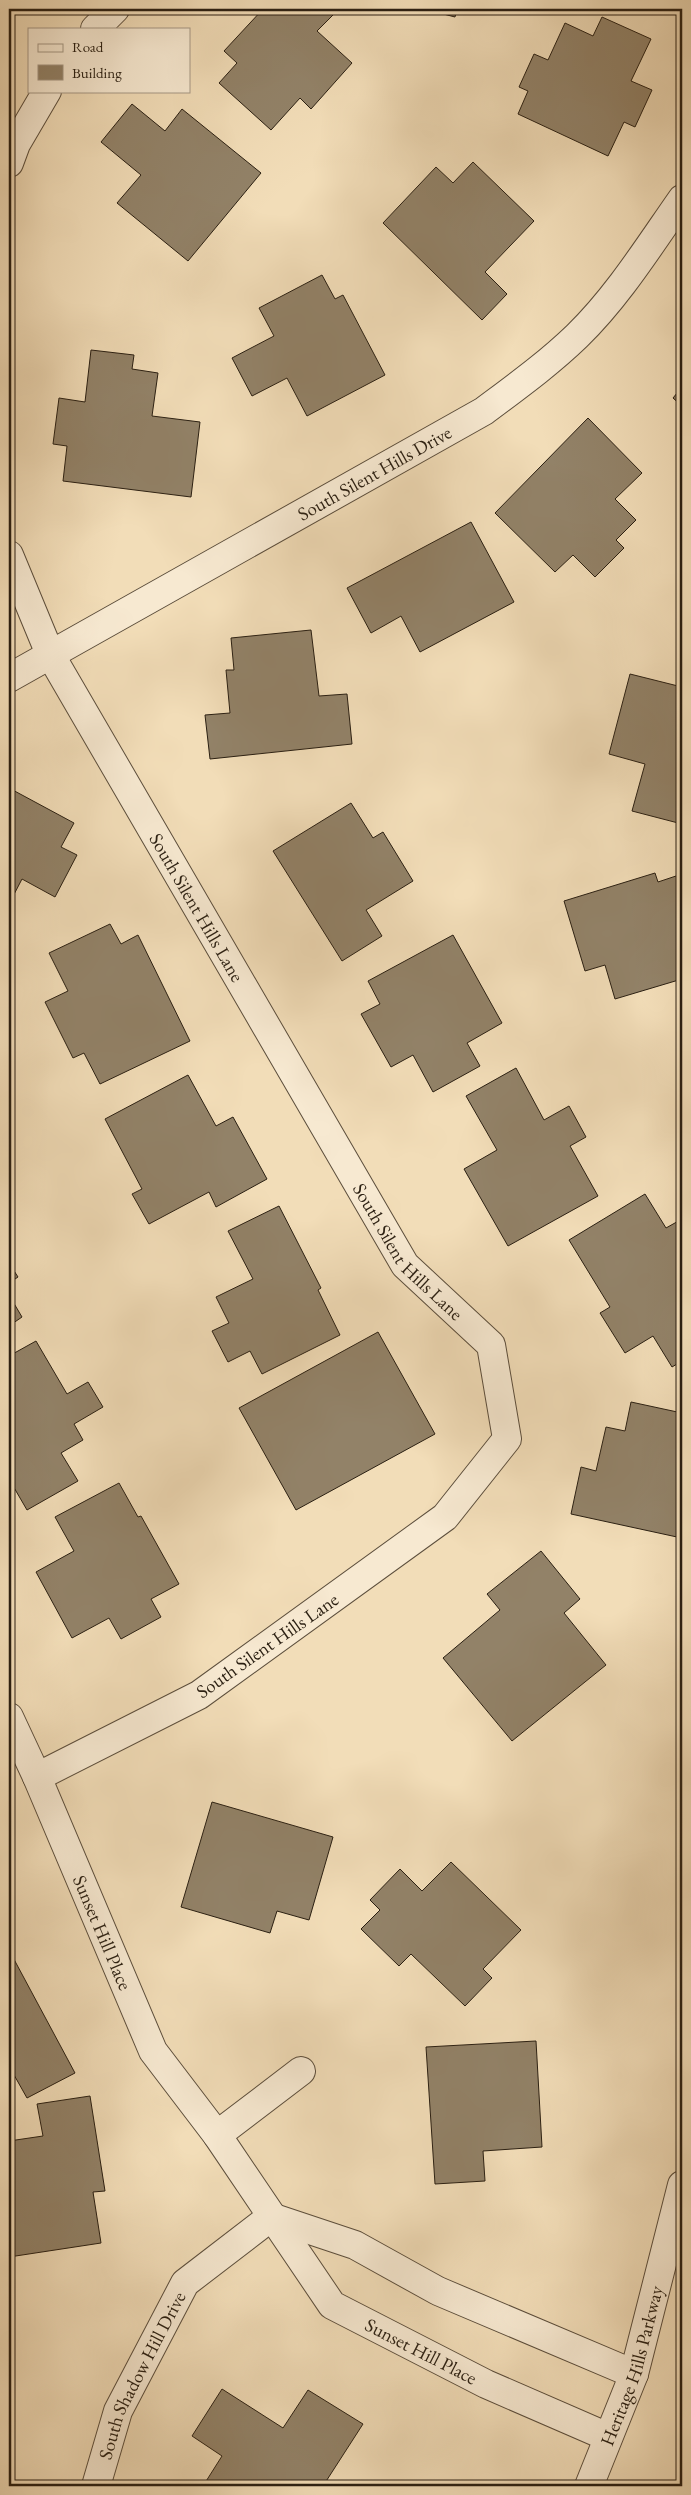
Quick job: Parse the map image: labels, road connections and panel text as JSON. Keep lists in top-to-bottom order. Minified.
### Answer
{"streets":{"street":["South Silent Hills Drive","South Silent Hills Lane","Sunset Hill Place","Heritage Hills Parkway","South Shadow Hill Drive"]},"crossings":[["South Silent Hills Drive","South Silent Hills Lane"],["South Silent Hills Lane","Sunset Hill Place"],["Sunset Hill Place","Heritage Hills Parkway"],["Sunset Hill Place","South Shadow Hill Drive"]],"legend":["Road","Building"]}
